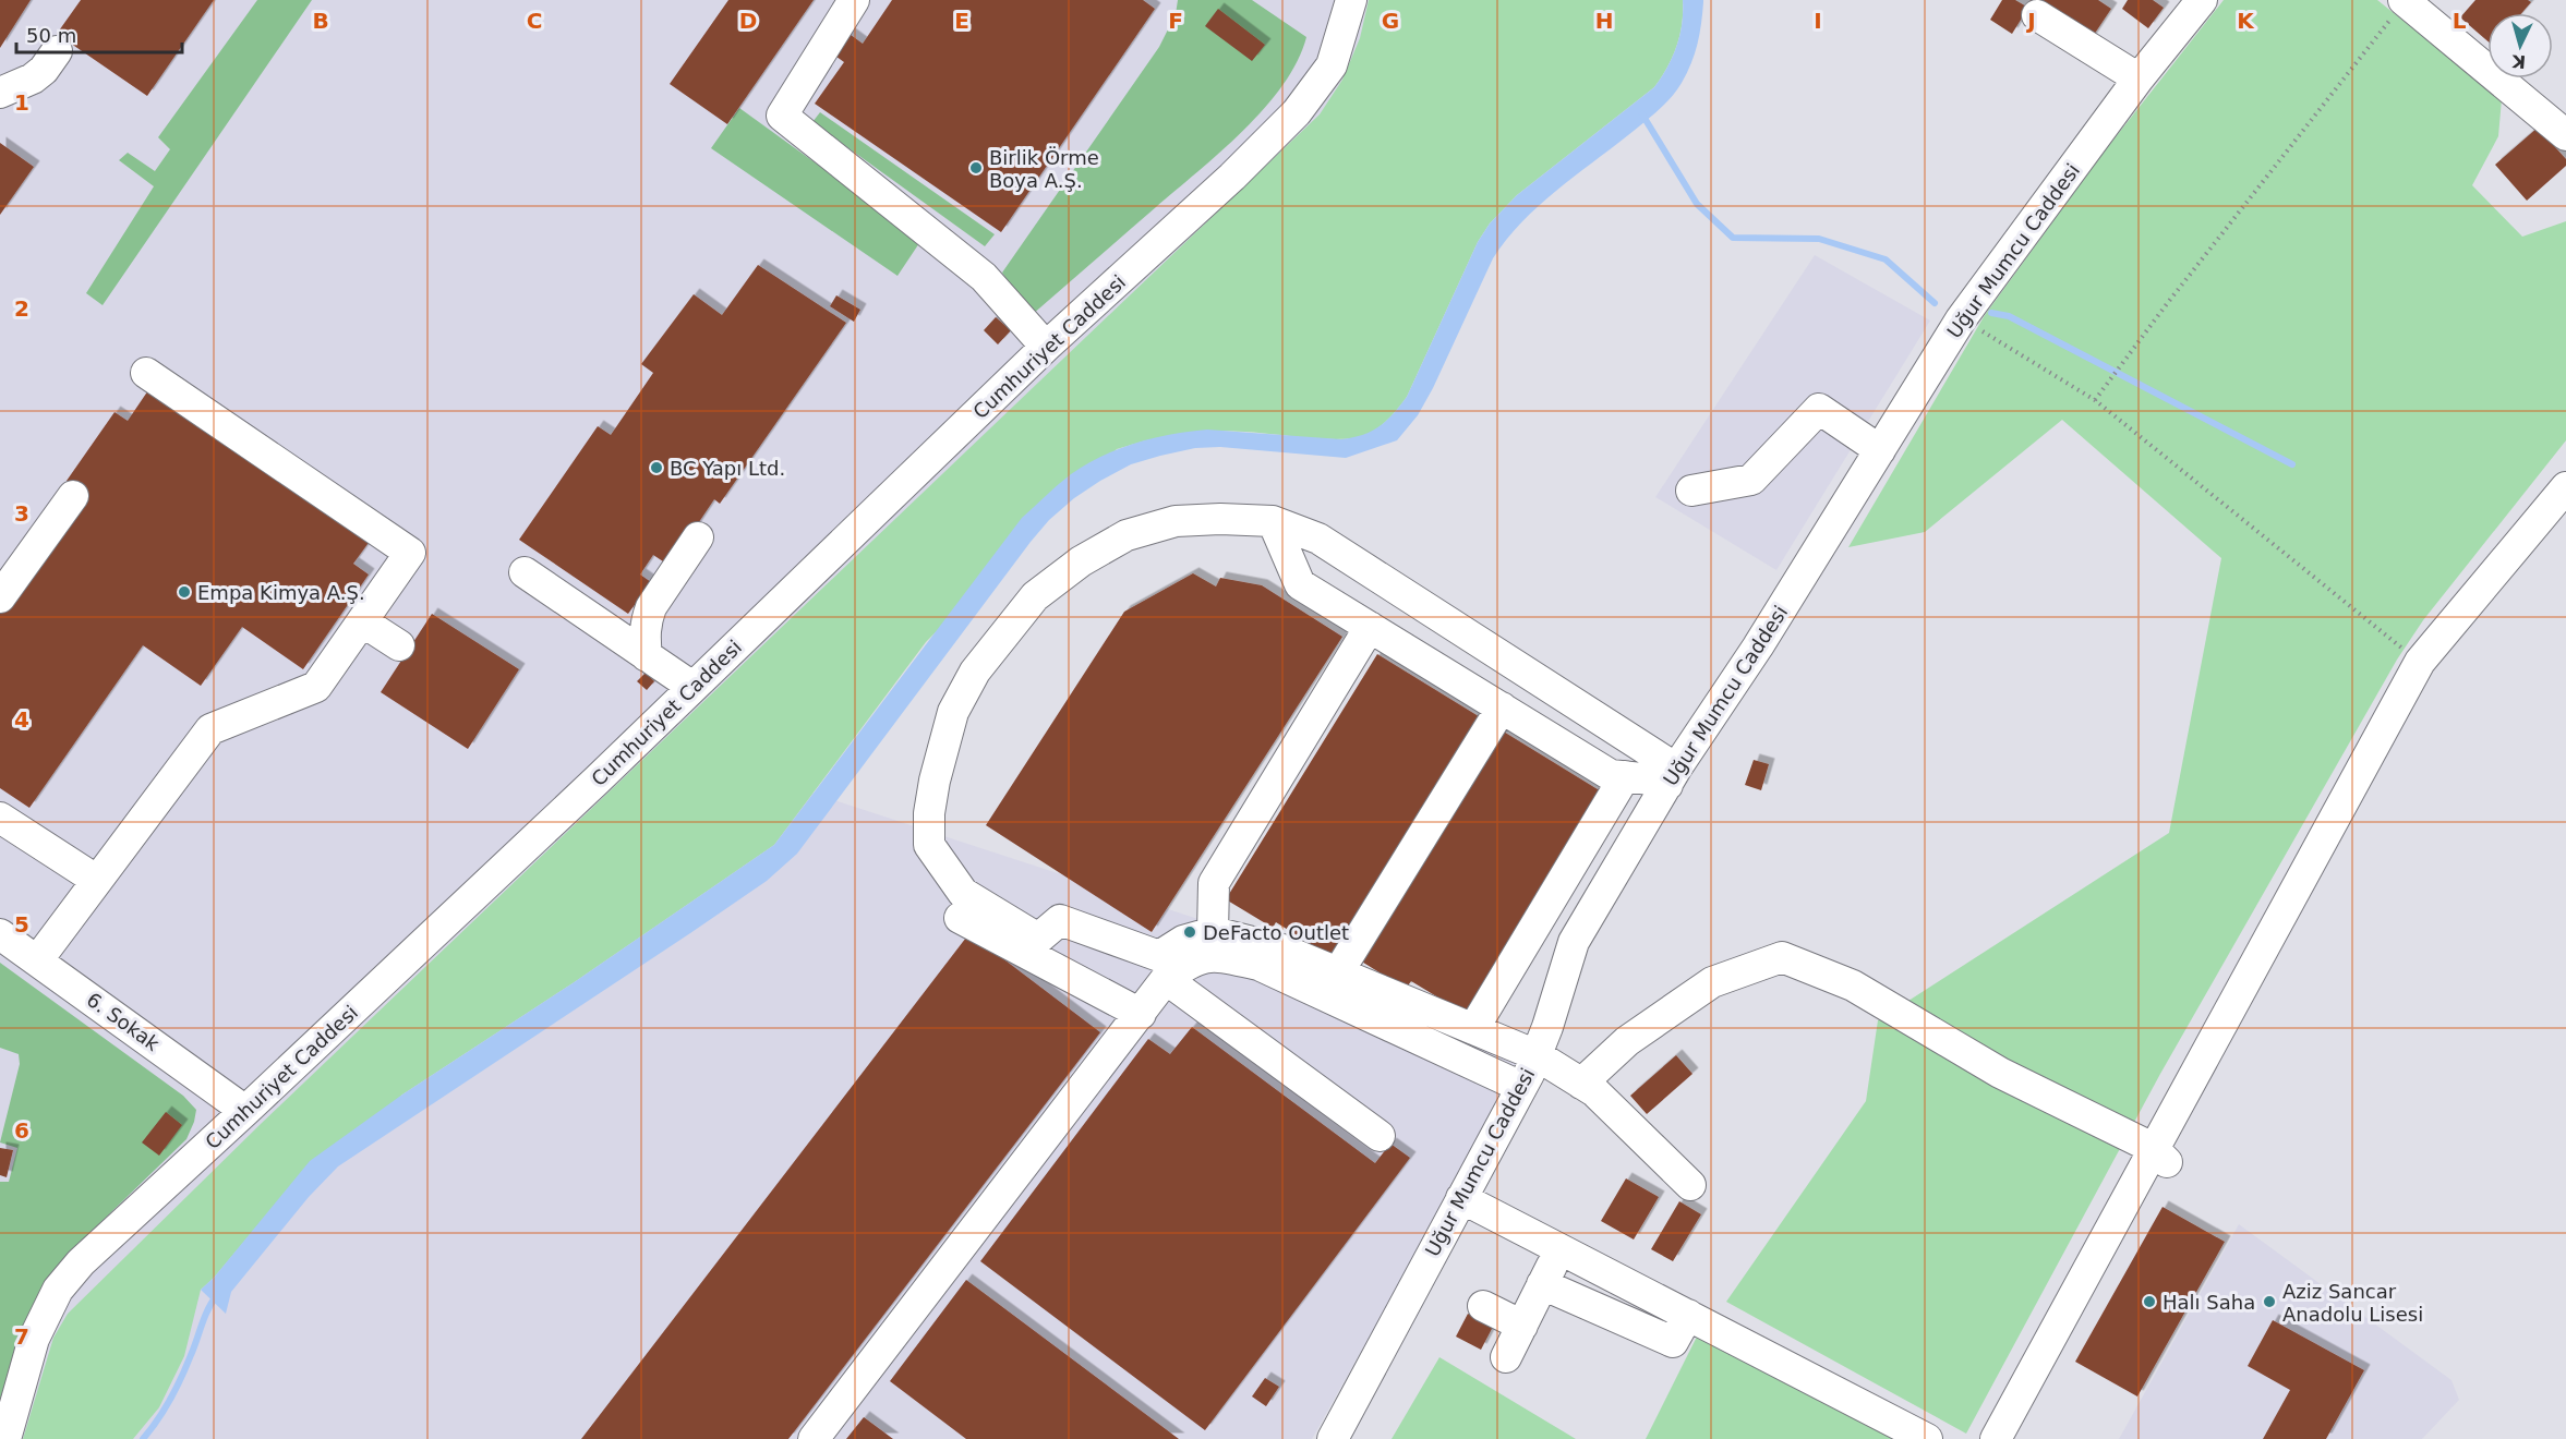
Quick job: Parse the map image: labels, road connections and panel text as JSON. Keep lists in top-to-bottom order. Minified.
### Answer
{"streets":{"street":["Uğur Mumcu Caddesi","Cumhuriyet Caddesi","6. Sokak"]},"crossings":[["Cumhuriyet Caddesi","6. Sokak"]],"places":["Birlik Örme Boya A.Ş.","BC Yapı Ltd.","Empa Kimya A.Ş.","DeFacto Outlet","Halı Saha","Aziz Sancar Anadolu Lisesi"],"scale_bar":"50 m","north":"bottom","grid":{"columns":["B","C","D","E","F","G","H","I","J","K","L"],"rows":["1","2","3","4","5","6","7"]}}
